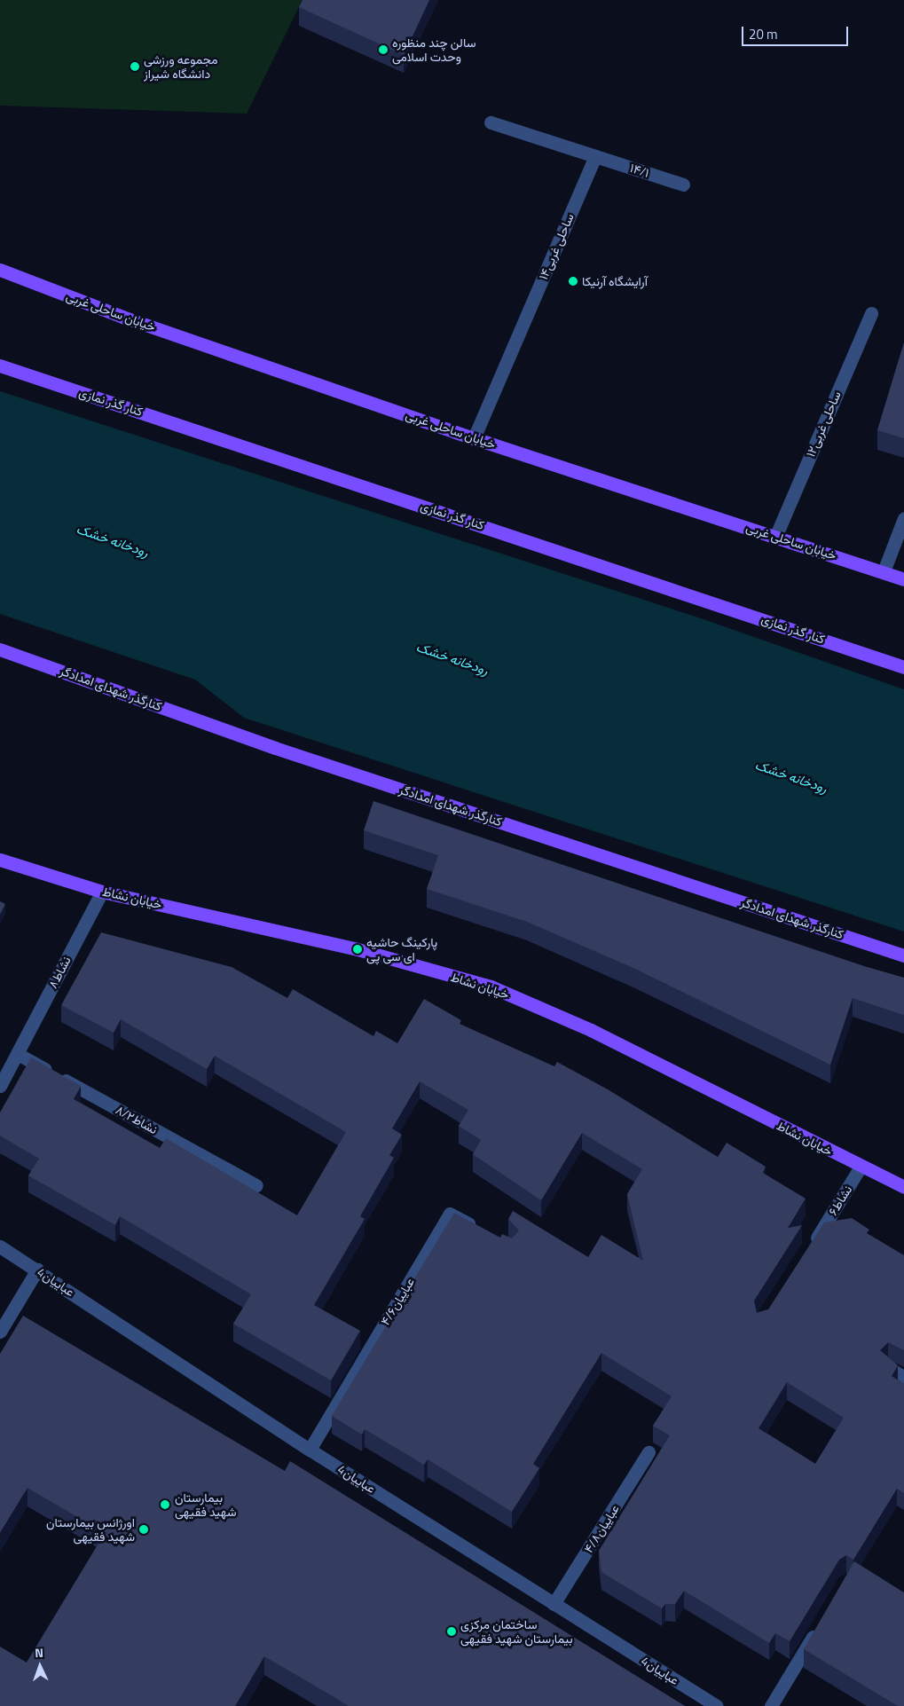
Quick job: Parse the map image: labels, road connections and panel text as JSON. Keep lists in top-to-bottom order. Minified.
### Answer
{"streets":{"main road":["خیابان ساحلی غربی","کنار گذر نمازی","کنارگذر شهدای امدادگر","خیابان نشاط"],"street":["۱۴/۱","ساحلی غربی۱۴","ساحلی غربی۱۲","نشاط۸","نشاط۸/۲","نشاط۶","عباییان4","عباییان۴/۶","عباییان۴/۸"]},"crossings":[["۱۴/۱","ساحلی غربی۱۴"],["ساحلی غربی۱۴","خیابان ساحلی غربی"],["خیابان ساحلی غربی","ساحلی غربی۱۲"],["خیابان نشاط","نشاط۸"],["خیابان نشاط","نشاط۶"],["نشاط۸","نشاط۸/۲"],["عباییان4","عباییان۴/۶"],["عباییان4","عباییان۴/۸"]],"water":["رودخانه خشک"],"places":["سالن چند منظوره وحدت اسلامی","مجموعه ورزشی دانشگاه شیراز","آرایشگاه آرنیکا","پارکینگ حاشیه ای سی پی","بیمارستان شهید فقیهی","اورژانس بیمارستان شهید فقیهی","ساختمان مرکزی بیمارستان شهید فقیهی"],"scale_bar":"20 m","north":"top"}
